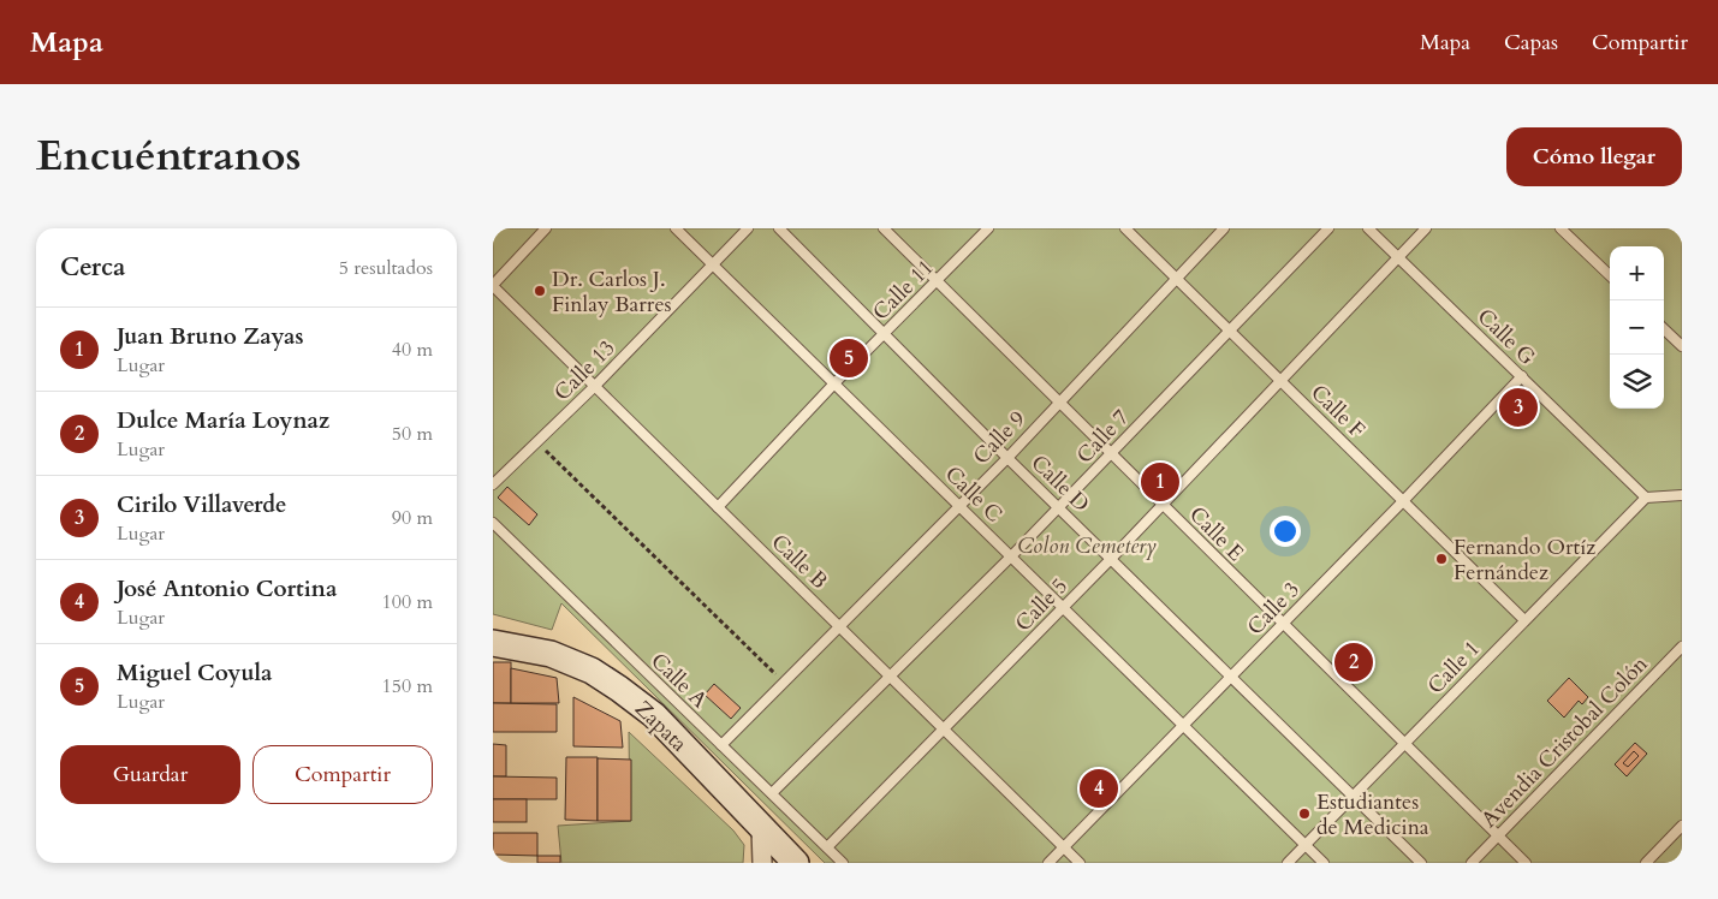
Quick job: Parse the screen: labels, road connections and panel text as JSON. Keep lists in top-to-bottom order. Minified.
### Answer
{"streets":{"main road":["Zapata"],"lane":["Calle 11","Calle G","Calle 13","Calle F","Calle 7","Calle 9","Calle D","Calle C","Calle E","Calle B","Calle 5","Calle 3","Calle 1","Calle A","Avendia Cristobal Colón"]},"crossings":[["Calle 11","Calle D"],["Calle 11","Calle C"],["Calle 11","Calle E"],["Calle 11","Calle B"],["Calle G","Calle 5"],["Calle G","Calle 3"],["Calle G","Calle 1"],["Calle 13","Calle C"],["Calle 13","Calle B"],["Calle F","Calle 7"],["Calle F","Calle 9"],["Calle F","Calle 5"],["Calle F","Calle 3"],["Calle F","Calle 1"],["Calle 7","Calle D"],["Calle 7","Calle C"],["Calle 7","Calle E"],["Calle 7","Calle B"],["Calle 7","Calle A"],["Calle 9","Calle D"],["Calle 9","Calle C"],["Calle 9","Calle E"],["Calle 9","Calle B"],["Calle 9","Calle A"],["Calle D","Calle 5"],["Calle D","Calle 3"],["Calle D","Calle 1"],["Calle C","Calle 5"],["Calle C","Calle 3"],["Calle C","Calle 1"],["Calle E","Calle 5"],["Calle E","Calle 3"],["Calle E","Calle 1"],["Calle E","Avendia Cristobal Colón"],["Calle B","Calle 5"],["Calle B","Calle 3"],["Calle 5","Calle A"]],"parks":["Colon Cemetery"],"places":["Dr. Carlos J. Finlay Barres","Fernando Ortíz Fernández","Estudiantes de Medicina"],"page":{"header":"Mapa","nav":["Mapa","Capas","Compartir"],"title":"Encuéntranos","buttons":["Cómo llegar",["Guardar","Compartir"]],"heading":["Cerca","5 resultados"],"map_buttons":["+","−"],"list":[{"mark":"1","name":"Juan Bruno Zayas","note":"Lugar","value":"40 m"},{"mark":"2","name":"Dulce María Loynaz","note":"Lugar","value":"50 m"},{"mark":"3","name":"Cirilo Villaverde","note":"Lugar","value":"90 m"},{"mark":"4","name":"José Antonio Cortina","note":"Lugar","value":"100 m"},{"mark":"5","name":"Miguel Coyula","note":"Lugar","value":"150 m"}],"pins":["5","3","1","2","4"]}}
